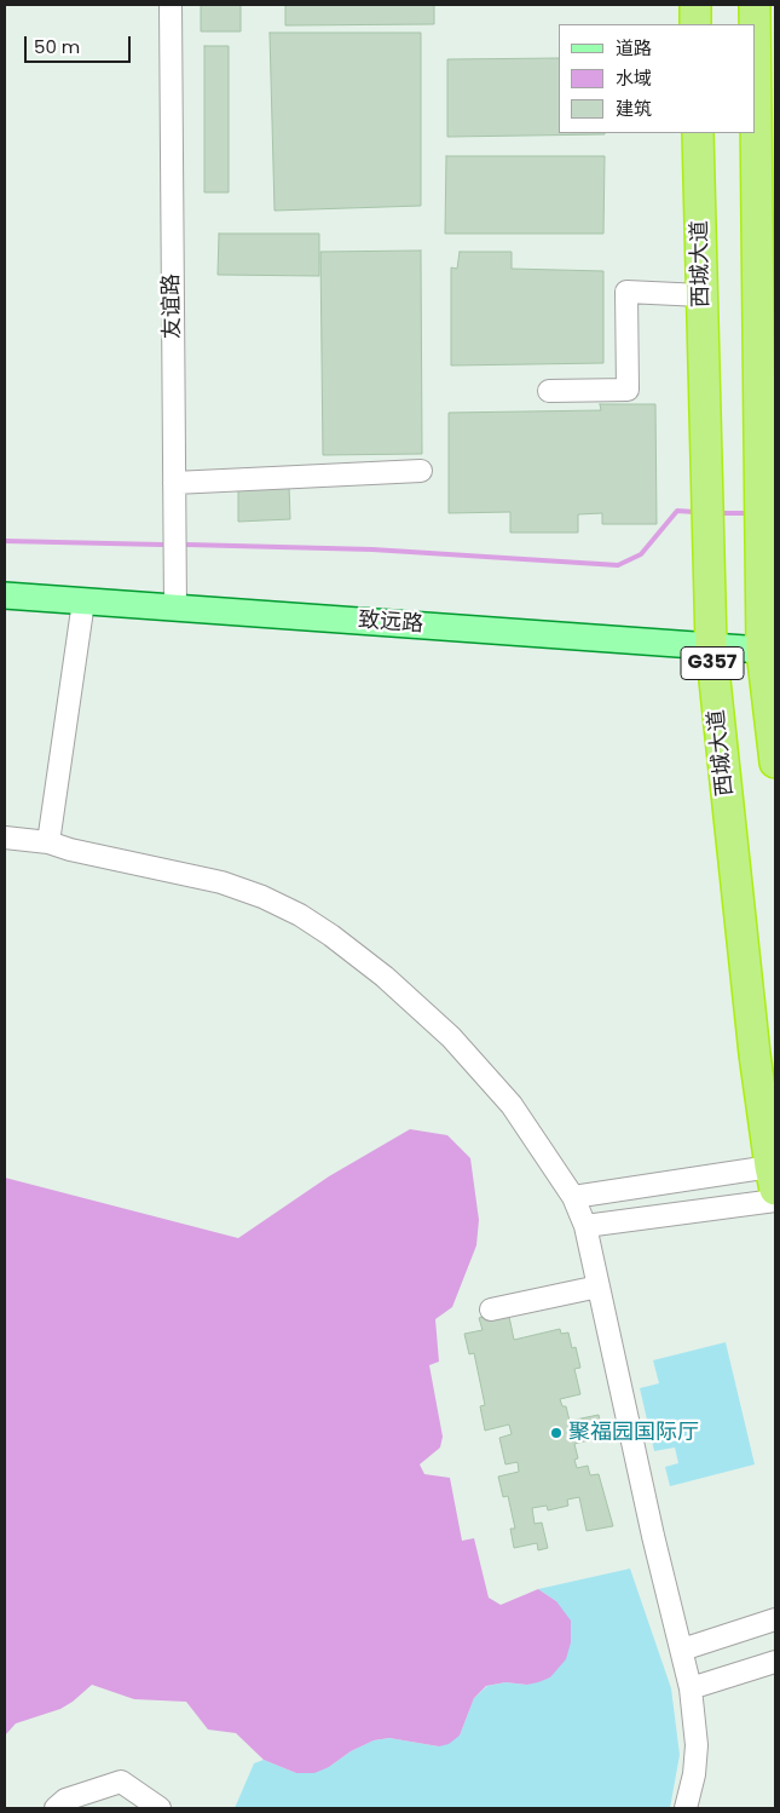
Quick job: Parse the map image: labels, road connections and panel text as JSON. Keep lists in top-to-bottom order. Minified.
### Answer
{"streets":{"highway":["西城大道","G357"],"main road":["致远路"],"street":["友谊路"]},"crossings":[["西城大道","致远路"],["友谊路","致远路"],["致远路","G357"]],"places":["聚福园国际厅"],"legend":["道路","水域","建筑"],"scale_bar":"50 m"}
